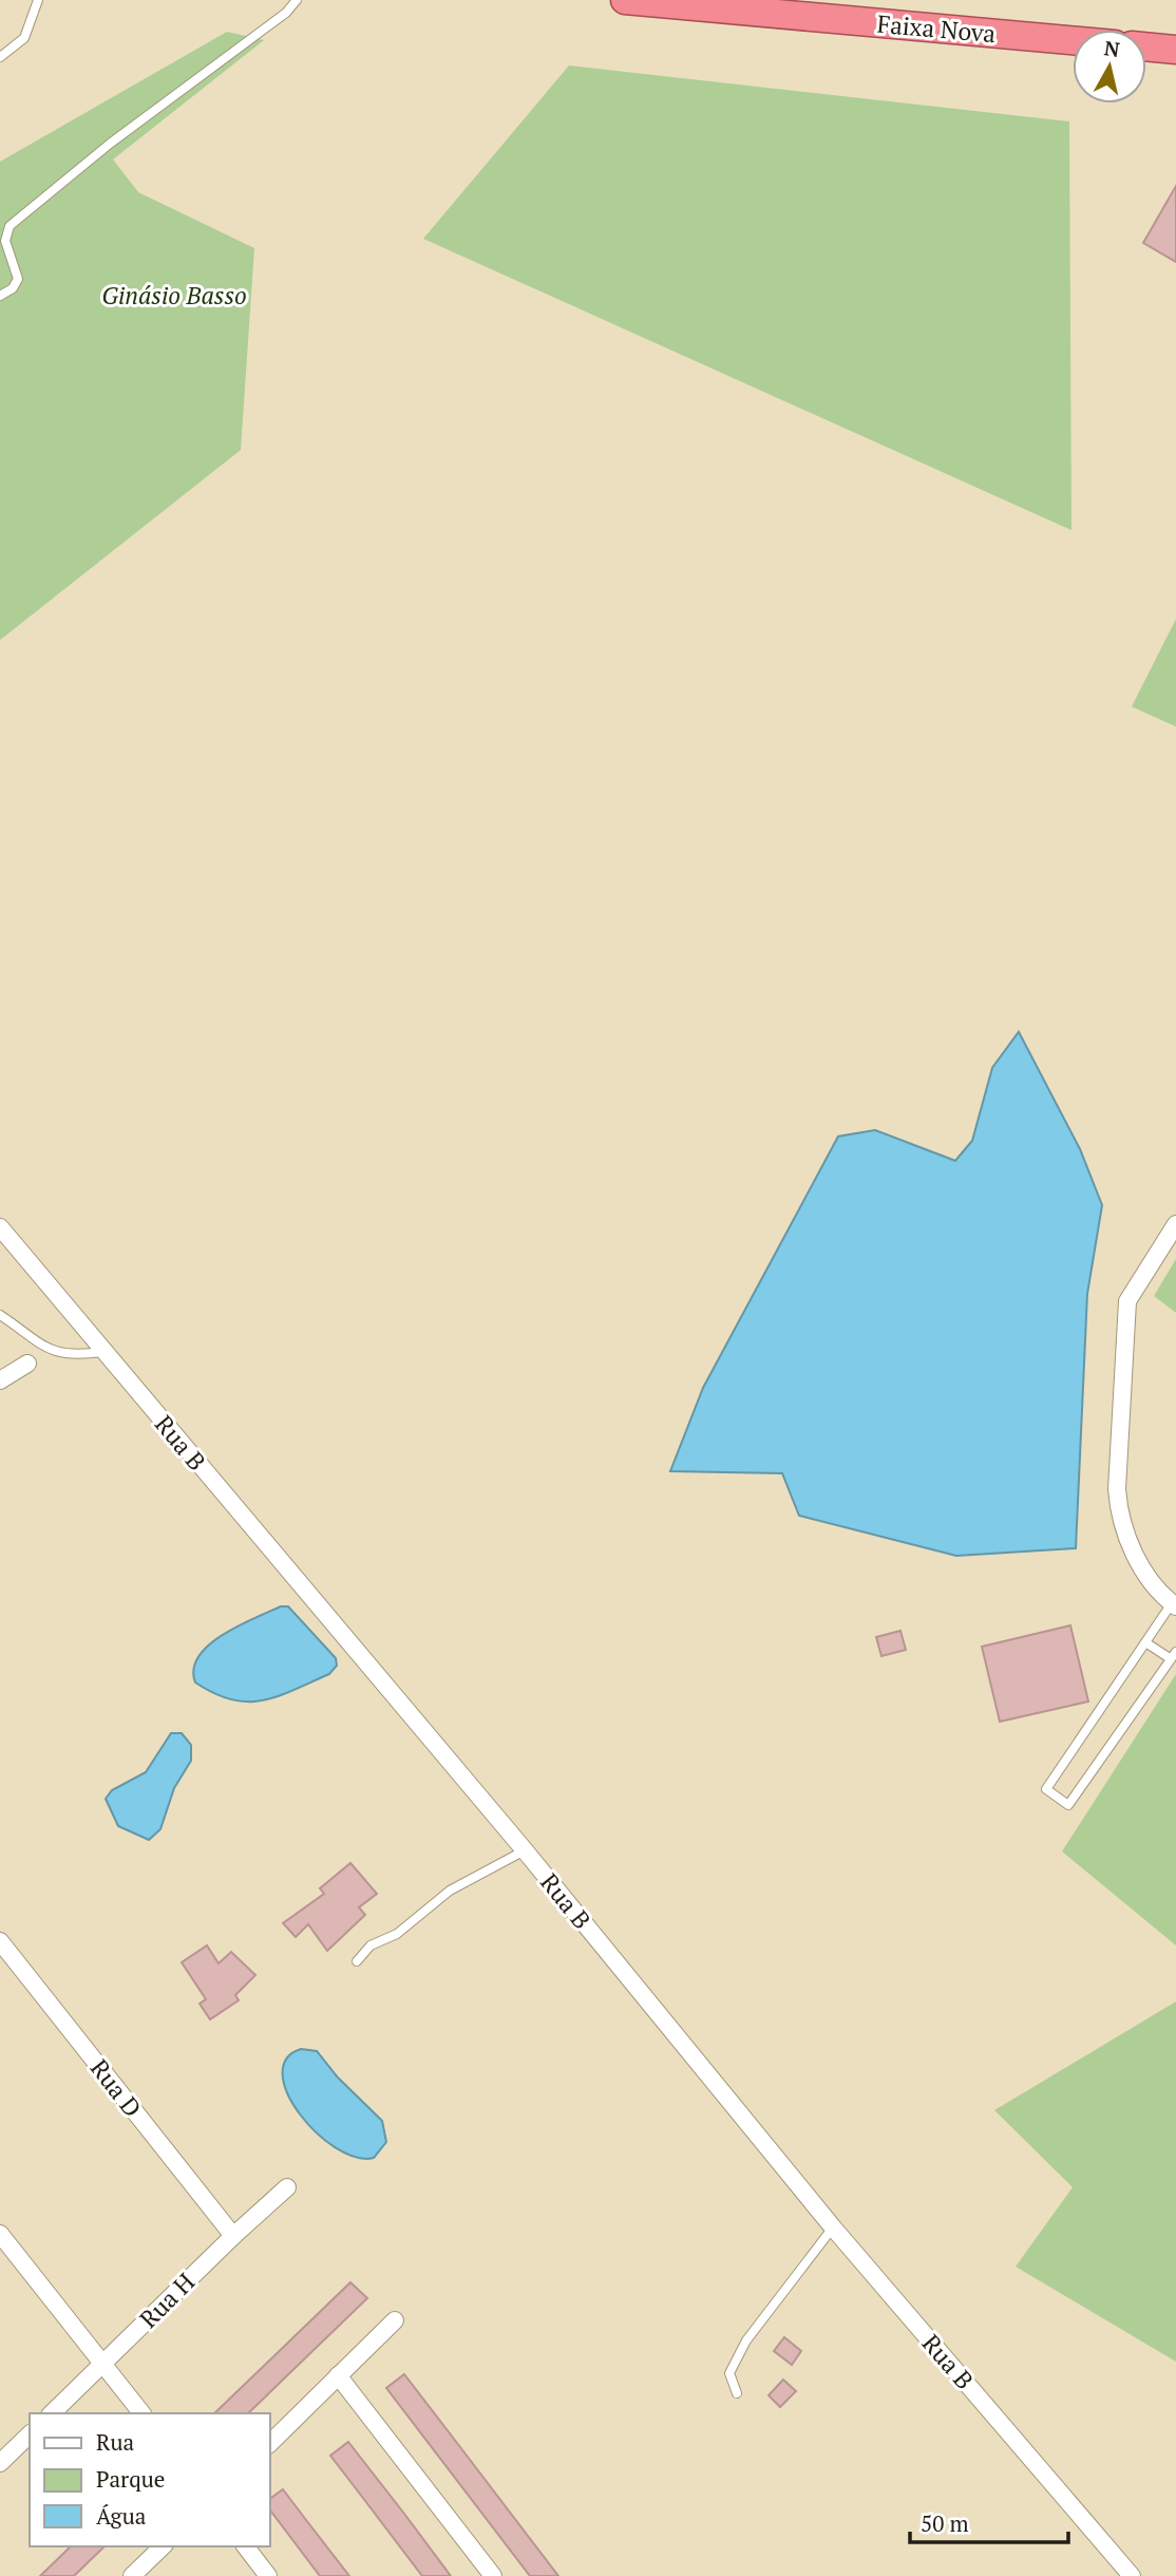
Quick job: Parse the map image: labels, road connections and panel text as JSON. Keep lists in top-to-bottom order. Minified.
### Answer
{"streets":{"highway":["Faixa Nova"],"street":["Rua B","Rua D","Rua H"]},"crossings":[["Rua D","Rua H"]],"parks":["Ginásio Basso"],"legend":["Rua","Parque","Água"],"scale_bar":"50 m","north":"top"}
